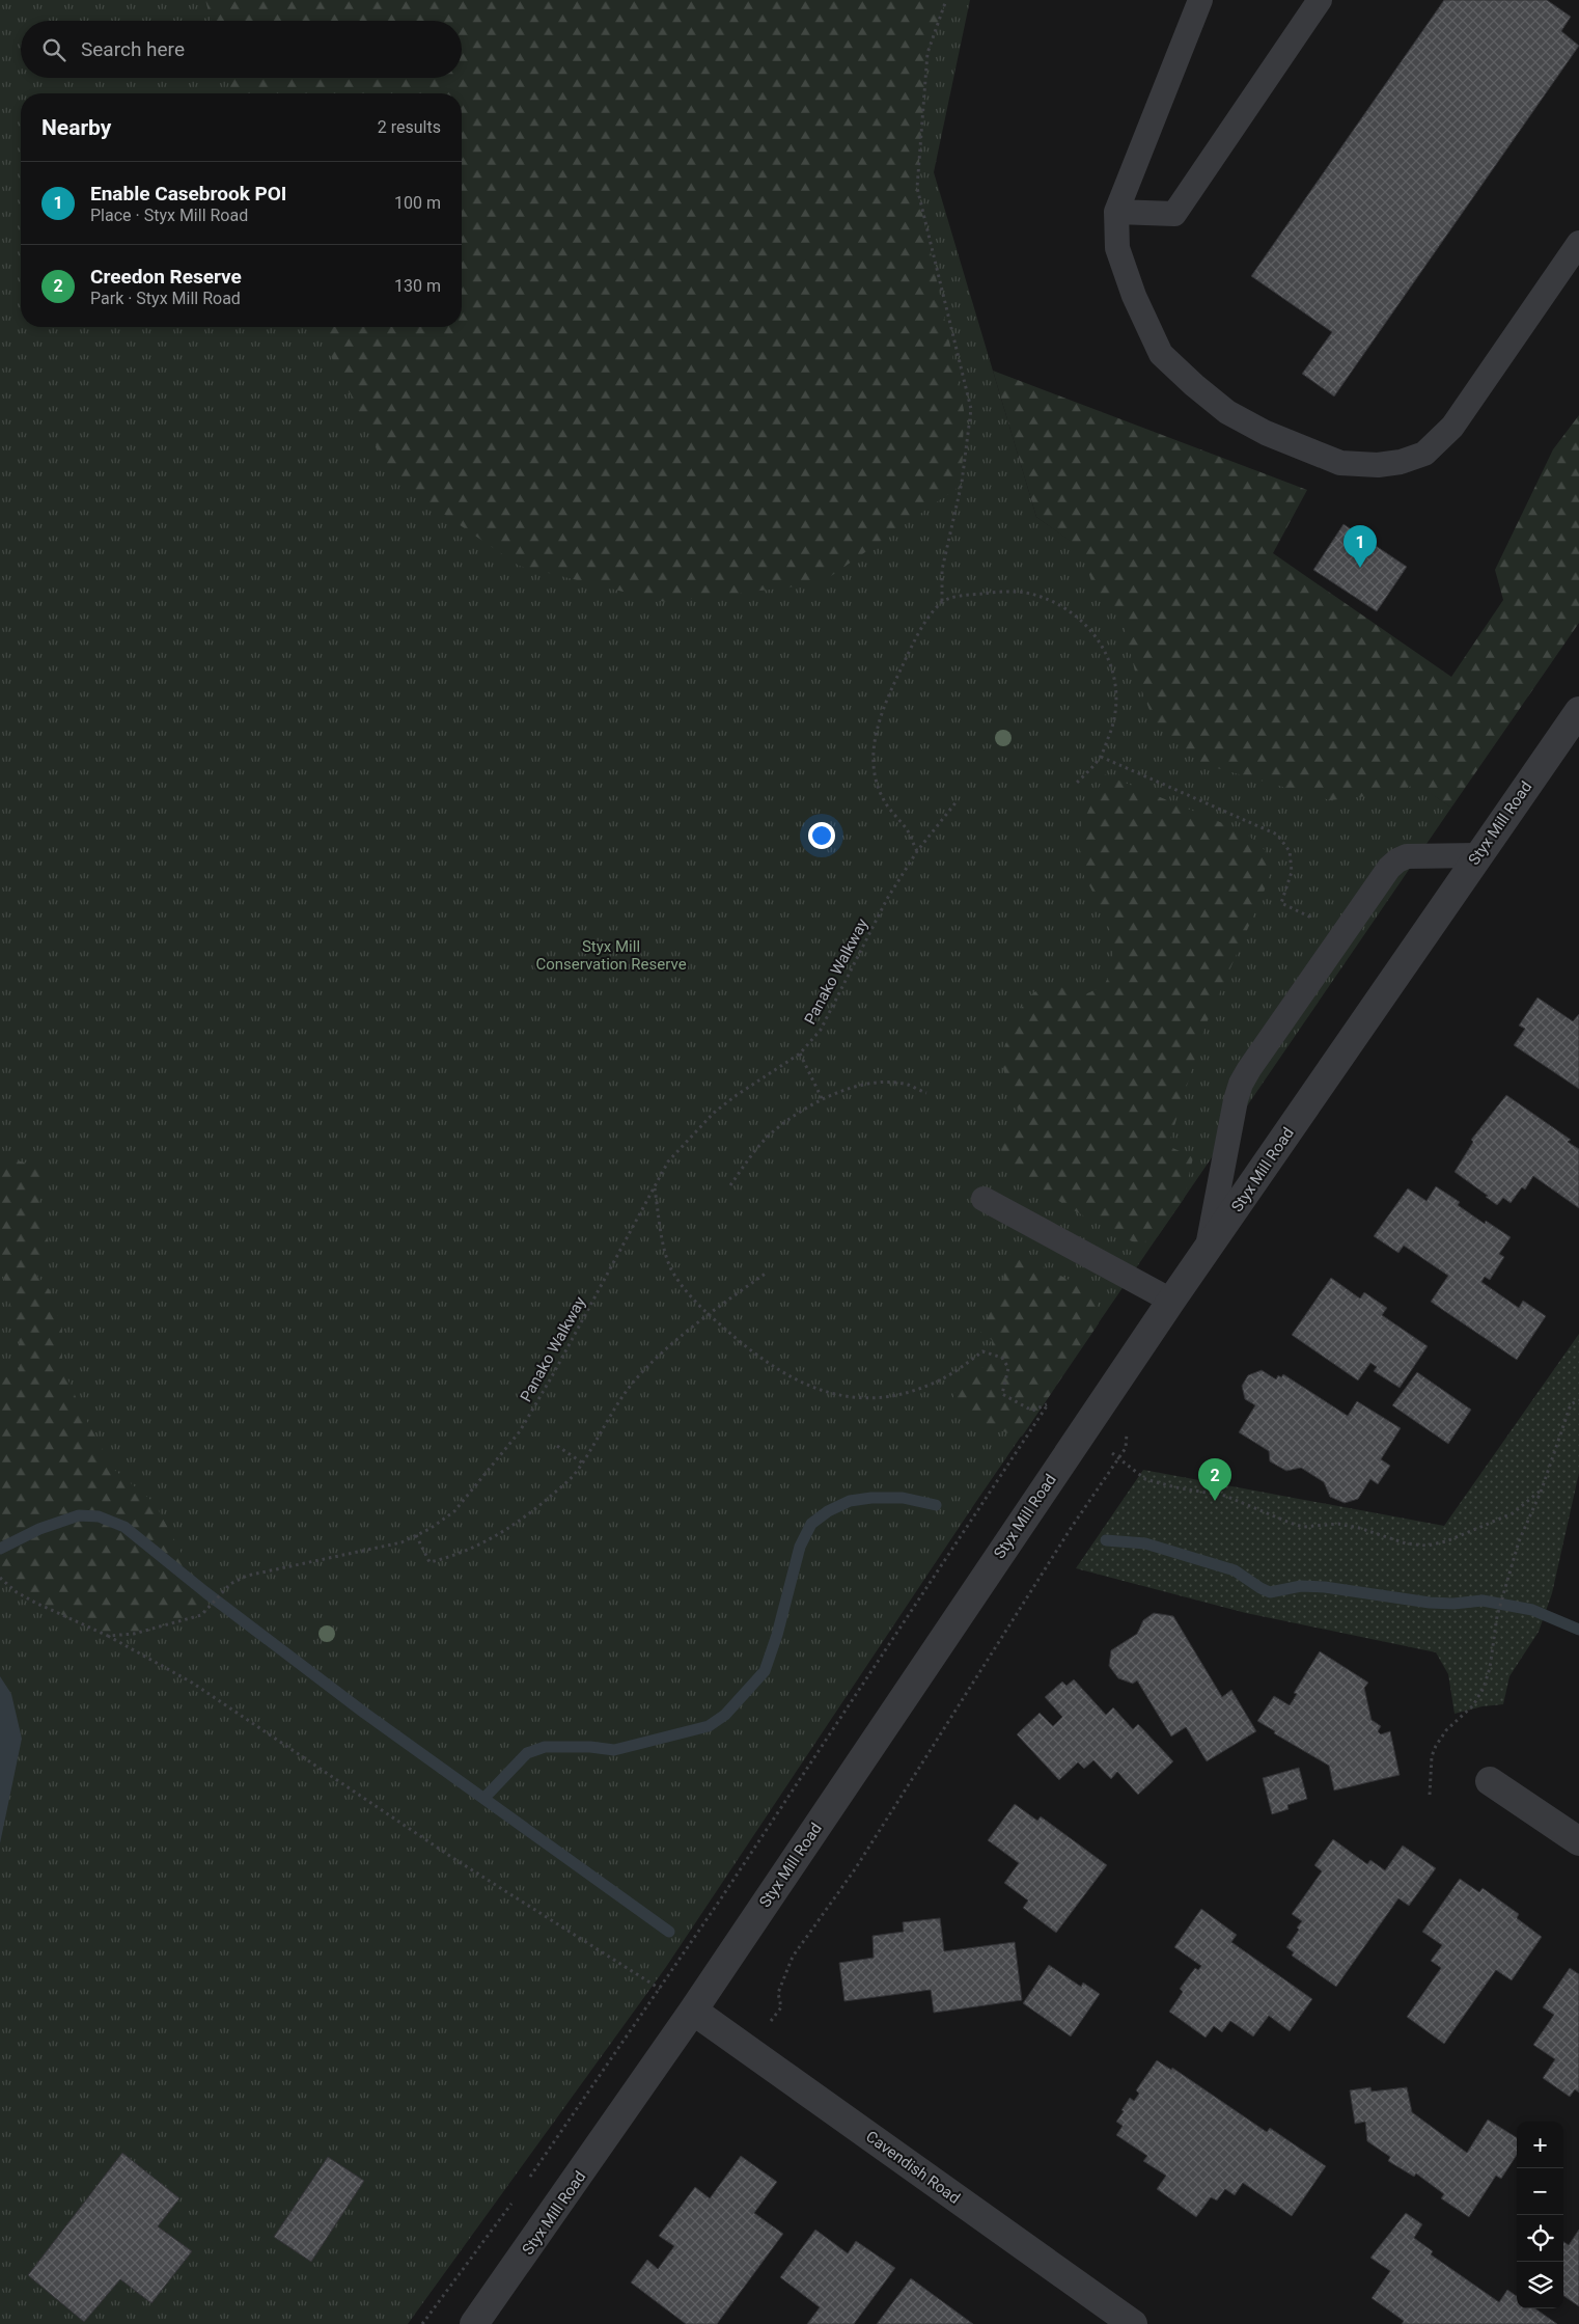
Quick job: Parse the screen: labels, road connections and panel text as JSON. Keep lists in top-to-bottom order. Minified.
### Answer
{"streets":{"street":["Styx Mill Road","Cavendish Road"],"path":["Panako Walkway"]},"crossings":[["Styx Mill Road","Cavendish Road"]],"parks":["Styx Mill Conservation Reserve"],"page":{"search":"Search here","heading":["Nearby","2 results"],"list":[{"mark":"1","name":"Enable Casebrook POI","note":"Place · Styx Mill Road","value":"100 m"},{"mark":"2","name":"Creedon Reserve","note":"Park · Styx Mill Road","value":"130 m"}],"pins":["1","2"],"map_buttons":["+","−"]}}
